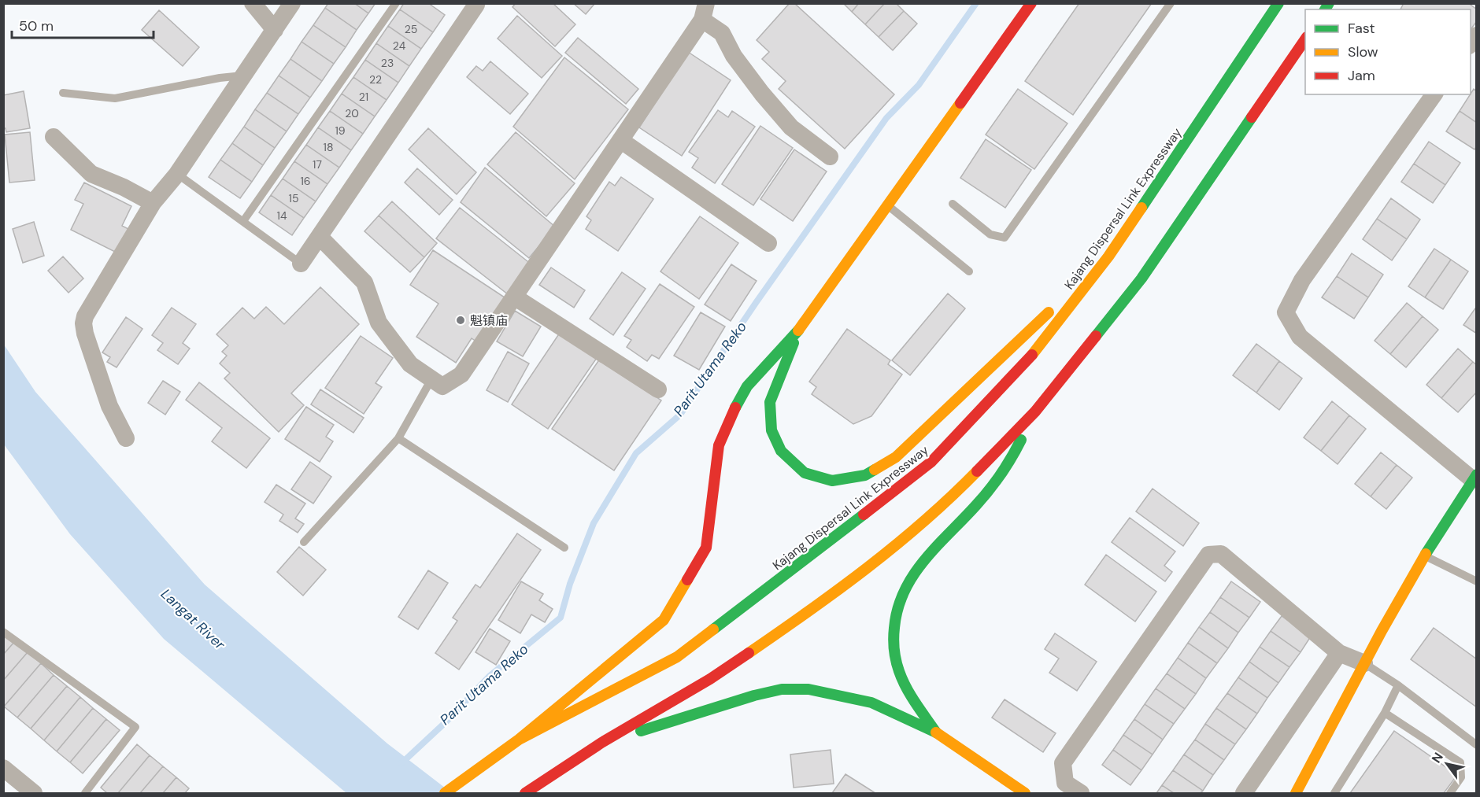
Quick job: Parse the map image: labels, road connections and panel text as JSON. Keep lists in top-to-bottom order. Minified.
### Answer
{"streets":{"main road":["Kajang Dispersal Link Expressway"]},"water":["Parit Utama Reko","Langat River"],"places":["魁镇庙"],"house_numbers":["25","24","23","22","21","20","19","18","17","16","15","14"],"legend":["Fast","Slow","Jam"],"scale_bar":"50 m","north":"top left"}
